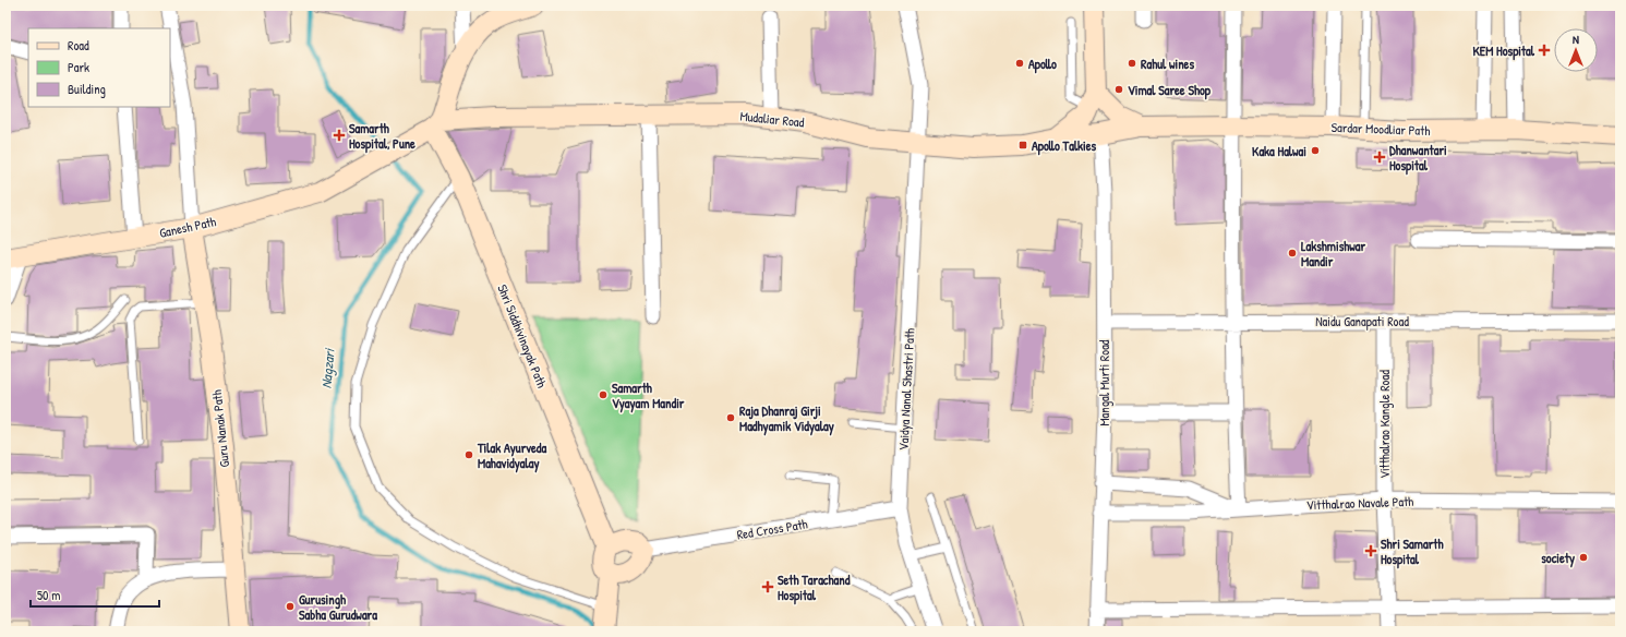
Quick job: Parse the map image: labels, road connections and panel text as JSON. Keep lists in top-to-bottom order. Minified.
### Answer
{"streets":{"street":["Mudaliar Road","Sardar Moodliar Path","Ganesh Path","Naidu Ganapati Road","Shri Siddhivinayak Path","Mangal Murti Road","Vaidya Nanal Shastri Path","Vitthalrao Kangle Road","Guru Nanak Path","Vitthalrao Navale Path","Red Cross Path"]},"crossings":[["Mudaliar Road","Sardar Moodliar Path"],["Mudaliar Road","Ganesh Path"],["Mudaliar Road","Shri Siddhivinayak Path"],["Mudaliar Road","Mangal Murti Road"],["Mudaliar Road","Vaidya Nanal Shastri Path"],["Sardar Moodliar Path","Mangal Murti Road"],["Ganesh Path","Shri Siddhivinayak Path"],["Ganesh Path","Guru Nanak Path"],["Naidu Ganapati Road","Mangal Murti Road"],["Naidu Ganapati Road","Vitthalrao Kangle Road"],["Shri Siddhivinayak Path","Red Cross Path"],["Mangal Murti Road","Vitthalrao Navale Path"],["Vaidya Nanal Shastri Path","Red Cross Path"],["Vitthalrao Kangle Road","Vitthalrao Navale Path"]],"water":["Nagzari"],"places":{"health":["KEM Hospital","Samarth Hospital, Pune","Dhanwantari Hospital","Shri Samarth Hospital","Seth Tarachand Hospital"],"other":["Apollo","Rahul wines","Vimal Saree Shop","Kaka Halwai","Lakshmishwar Mandir","Samarth Vyayam Mandir","Raja Dhanraj Girji Madhyamik Vidyalay","Tilak Ayurveda Mahavidyalay","society","Gurusingh Sabha Gurudwara"],"transit":["Apollo Talkies"]},"legend":["Road","Park","Building"],"scale_bar":"50 m","north":"top"}
